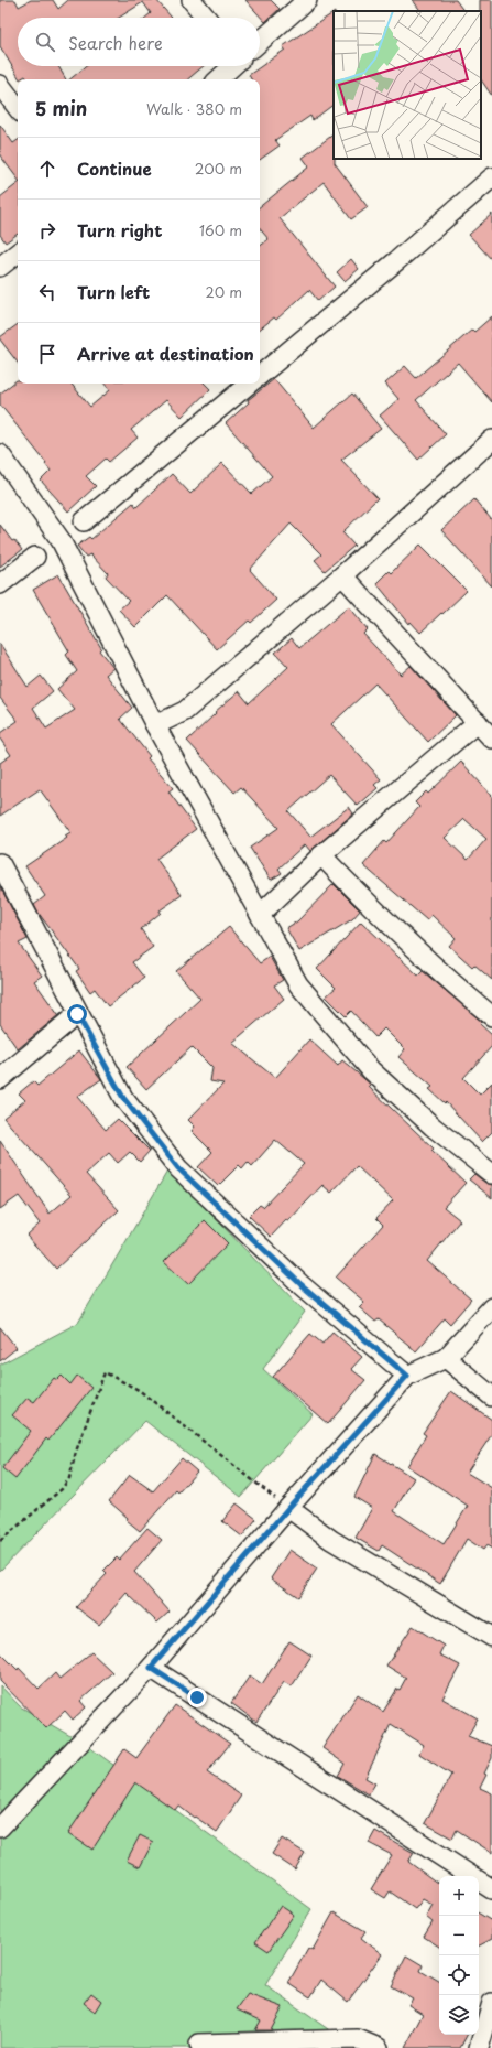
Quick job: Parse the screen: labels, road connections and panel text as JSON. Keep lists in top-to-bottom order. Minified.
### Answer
{"page":{"search":"Search here","heading":["5 min","Walk · 380 m"],"list":[["Continue","200 m"],["Turn right","160 m"],["Turn left","20 m"],"Arrive at destination"],"map_buttons":["+","−"]}}
